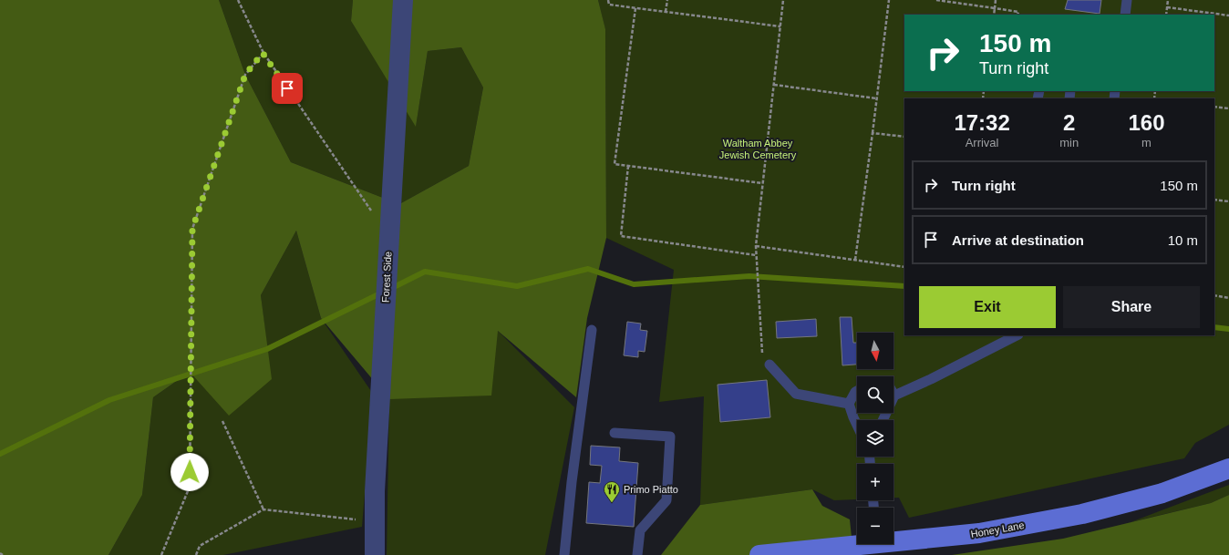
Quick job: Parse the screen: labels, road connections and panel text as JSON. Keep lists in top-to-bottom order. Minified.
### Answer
{"streets":{"main road":["Honey Lane"],"street":["Forest Side"]},"parks":["Waltham Abbey Jewish Cemetery"],"places":{"restaurant":["Primo Piatto"]},"north":"bottom","page":{"turn":["150 m","Turn right"],"eta":["17:32","Arrival","2","min","160","m"],"list":[{"name":"Turn right","value":"150 m"},{"name":"Arrive at destination","value":"10 m"}],"buttons":["Exit","Share"],"map_buttons":["+","−"]}}
